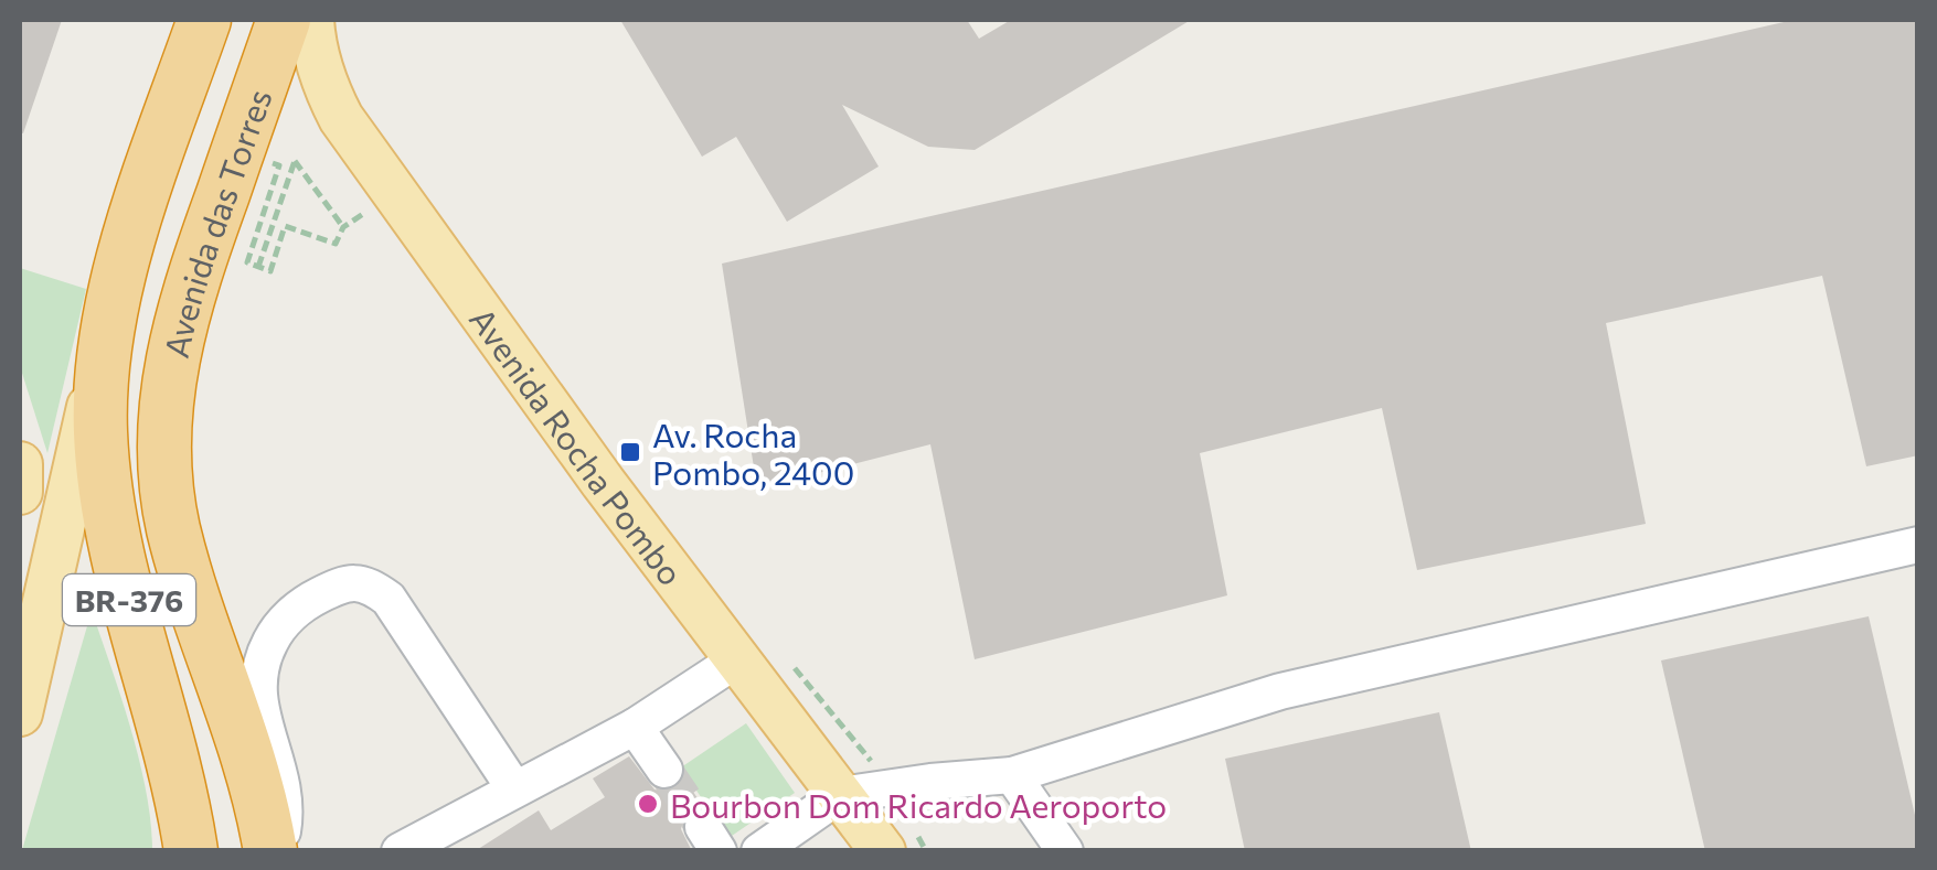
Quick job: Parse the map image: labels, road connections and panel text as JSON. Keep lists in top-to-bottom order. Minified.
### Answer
{"streets":{"highway":["Avenida das Torres","BR-376"],"main road":["Avenida Rocha Pombo"]},"places":{"transit":["Av. Rocha Pombo, 2400"],"other":["Bourbon Dom Ricardo Aeroporto"]}}
